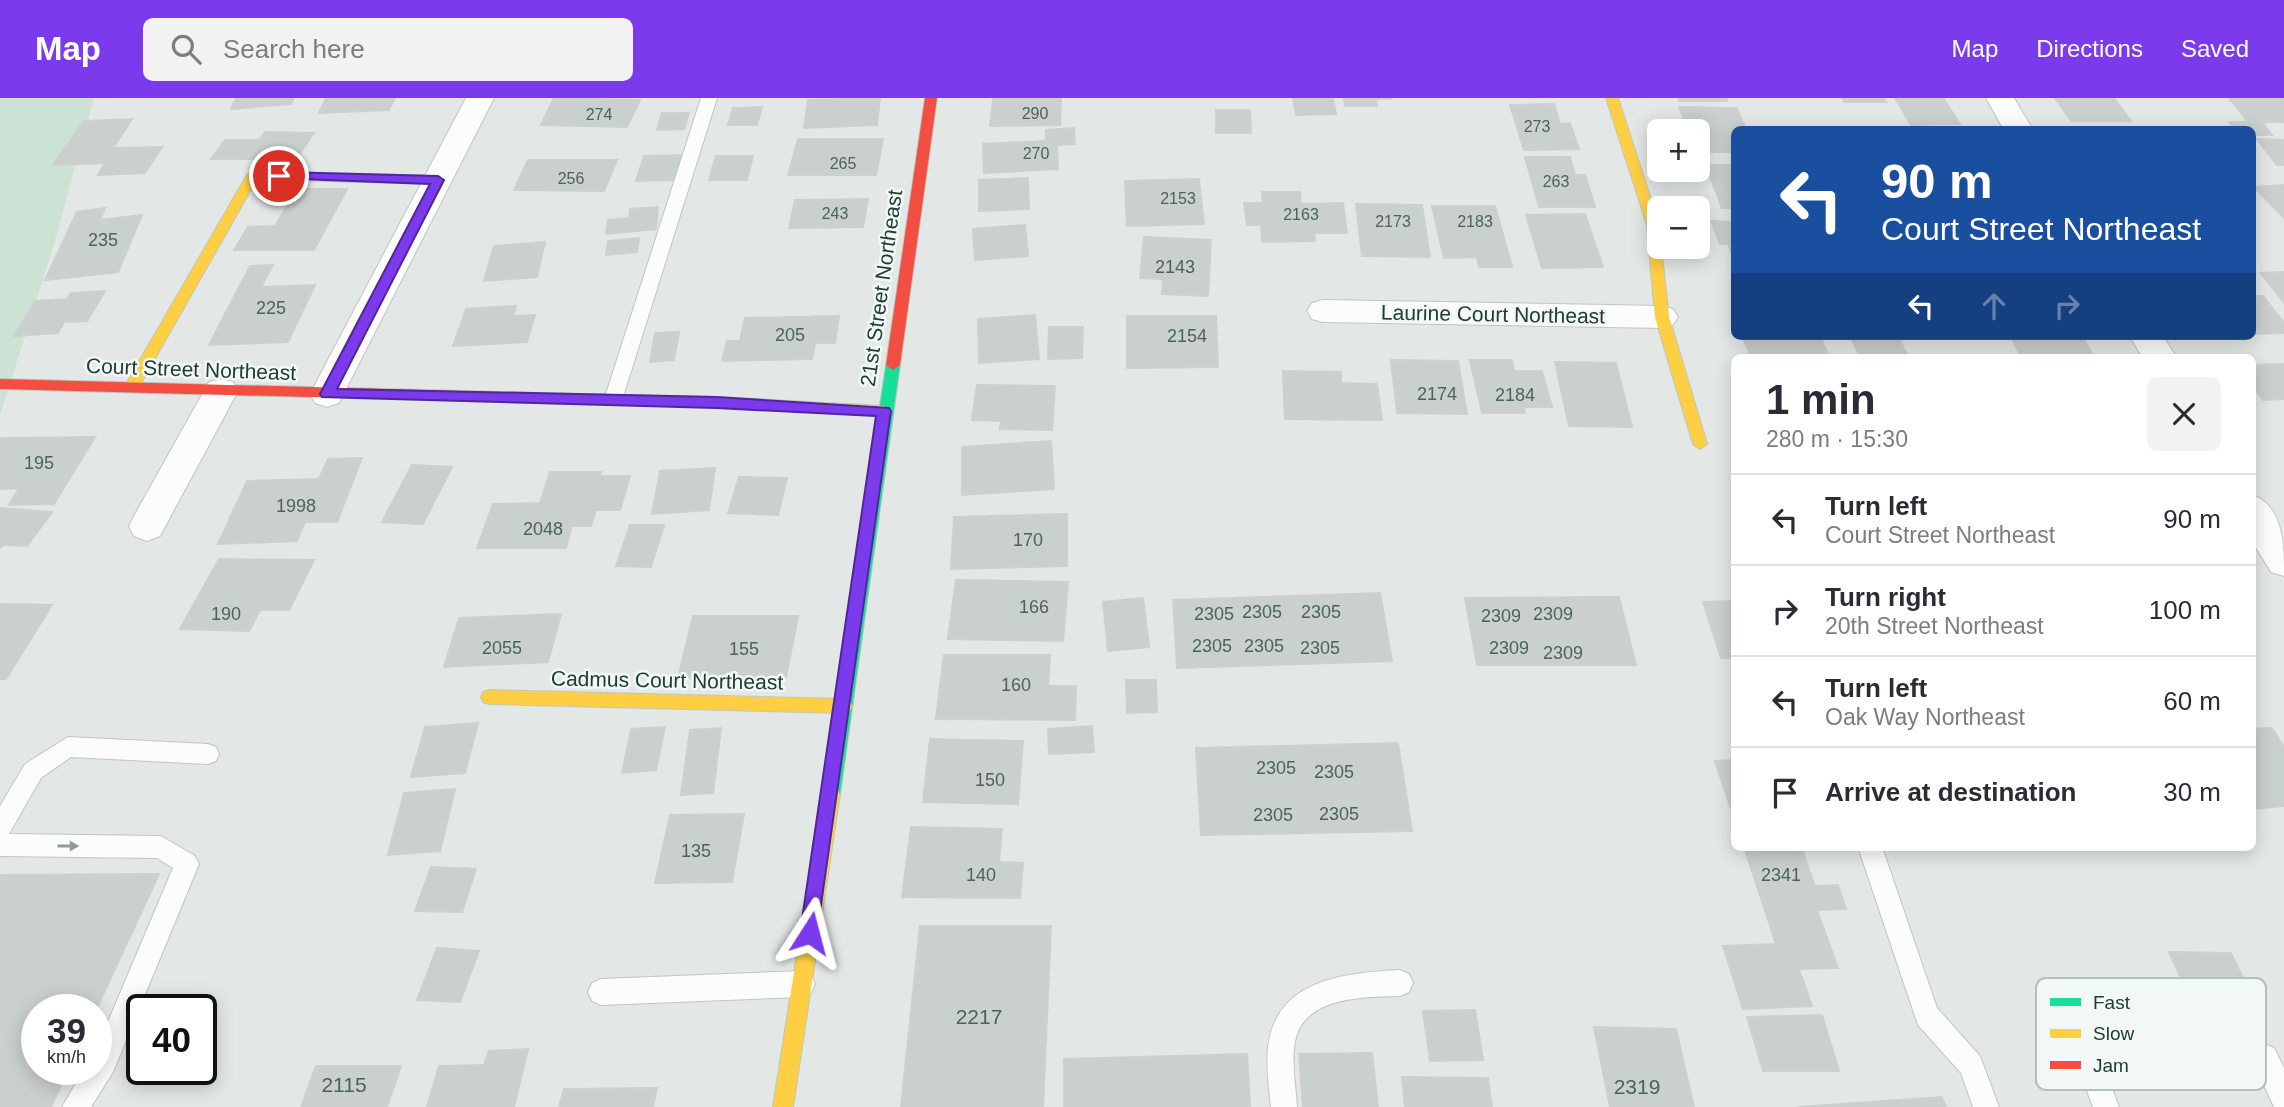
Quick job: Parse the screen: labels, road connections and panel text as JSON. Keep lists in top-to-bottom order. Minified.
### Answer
{"streets":{"street":["21st Street Northeast","Laurine Court Northeast","Court Street Northeast","Cadmus Court Northeast"]},"crossings":[["21st Street Northeast","Court Street Northeast"],["21st Street Northeast","Cadmus Court Northeast"]],"house_numbers":["290","274","273","270","265","256","263","2153","243","2163","2173","2183","235","2143","225","205","2154","2174","2184","195","1998","2048","170","166","2305","2305","190","2305","2309","2309","2305","2305","2055","2305","2309","155","2309","160","2305","2305","150","2305","2305","135","140","2341","2217","2115","2319"],"legend":["Fast","Slow","Jam"],"page":{"header":"Map","search":"Search here","nav":["Map","Directions","Saved"],"map_buttons":["+","−"],"turn":["90 m","Court Street Northeast"],"heading":["1 min","280 m · 15:30"],"list":[{"name":"Turn left","note":"Court Street Northeast","value":"90 m"},{"name":"Turn right","note":"20th Street Northeast","value":"100 m"},{"name":"Turn left","note":"Oak Way Northeast","value":"60 m"},{"name":"Arrive at destination","value":"30 m"}],"speed":"39 km/h","limit":"40"}}
